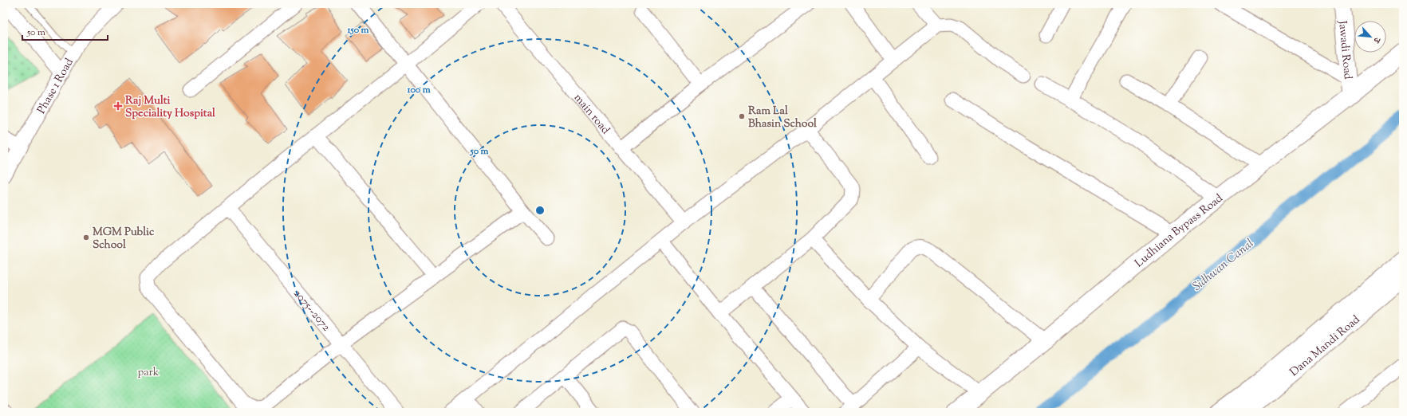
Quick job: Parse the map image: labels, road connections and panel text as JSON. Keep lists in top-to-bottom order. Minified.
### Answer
{"streets":{"highway":["Ludhiana Bypass Road"],"street":["Jawadi Road","Phase 1 Road","main road","2075--2072","Dana Mandi Road"]},"crossings":[["Jawadi Road","Ludhiana Bypass Road"]],"water":["Sidhwan Canal"],"parks":["park"],"places":{"health":["Raj Multi Speciality Hospital"],"other":["Ram Lal Bhasin School","MGM Public School"]},"scale_bar":"50 m","north":"bottom right","rings":["150 m","100 m","50 m"]}
